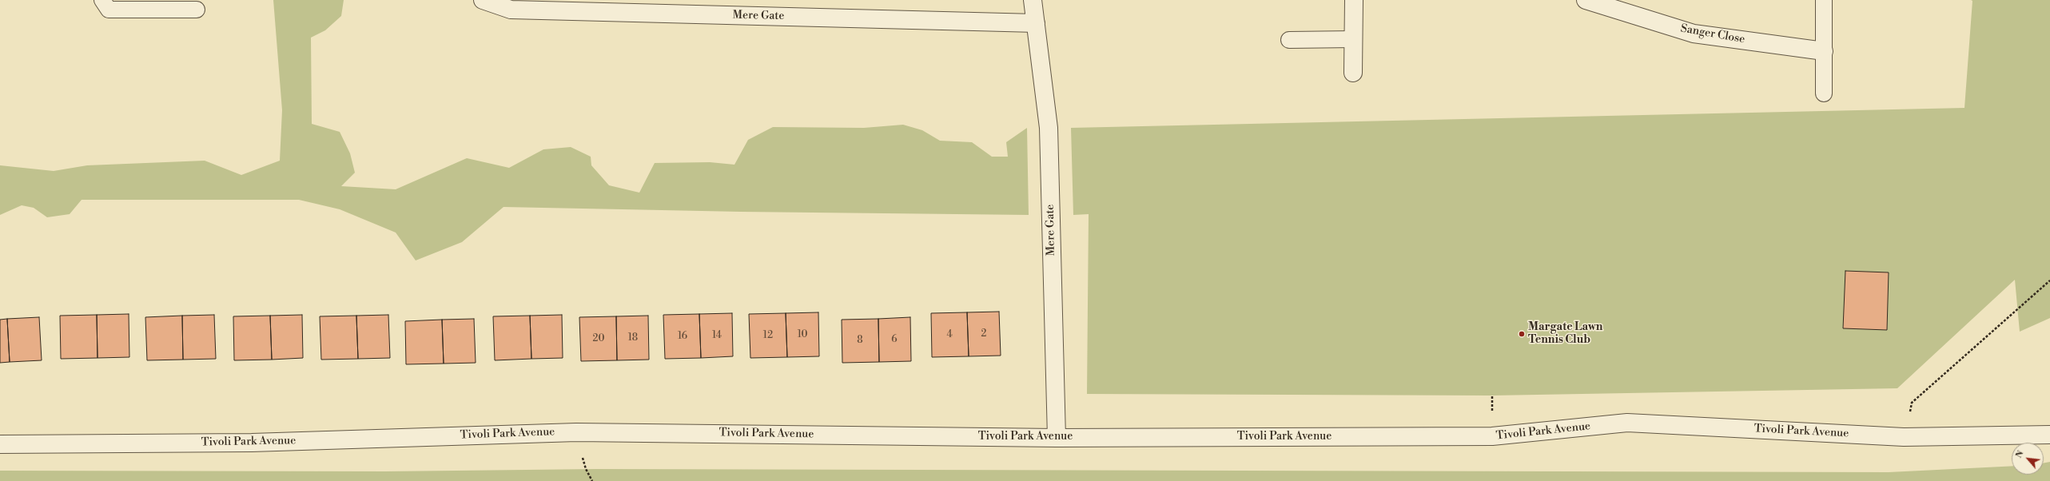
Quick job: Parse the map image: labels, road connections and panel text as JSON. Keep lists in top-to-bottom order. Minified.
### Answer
{"streets":{"street":["Mere Gate","Sanger Close","Tivoli Park Avenue"]},"crossings":[["Mere Gate","Tivoli Park Avenue"]],"places":["Margate Lawn Tennis Club"],"house_numbers":["2","10","4","14","12","16","18","20","6","8"],"north":"top left"}
